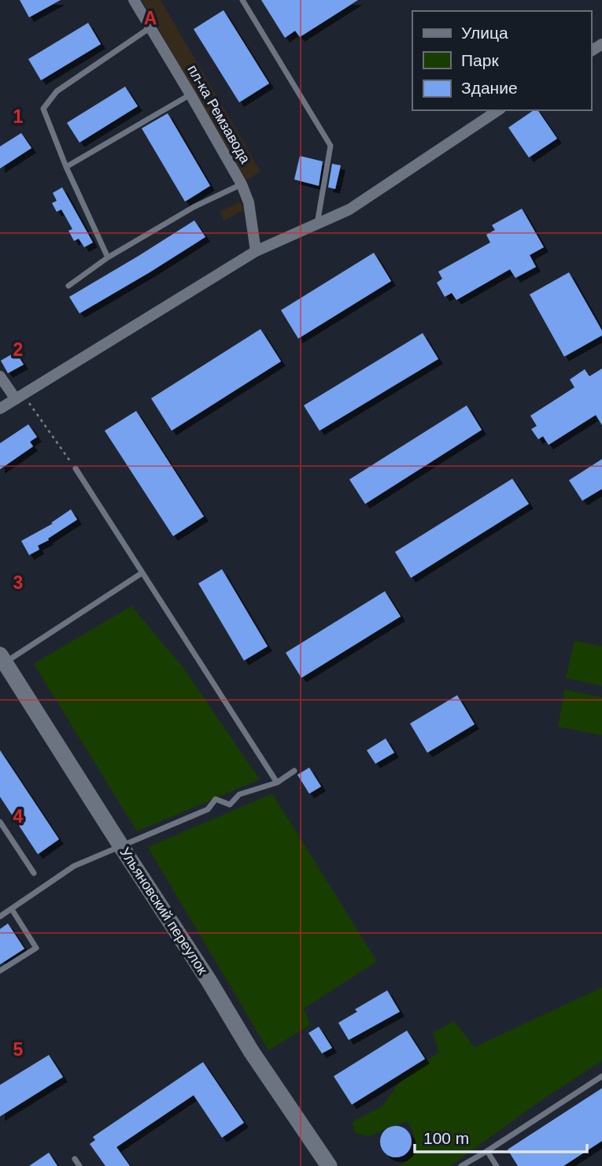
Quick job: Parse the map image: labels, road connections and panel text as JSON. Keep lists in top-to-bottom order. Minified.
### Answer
{"streets":{"main road":["Ульяновский переулок"],"street":["пл-ка Ремзавода"]},"legend":["Улица","Парк","Здание"],"scale_bar":"100 m","grid":{"columns":["A"],"rows":["1","2","3","4","5"]}}
